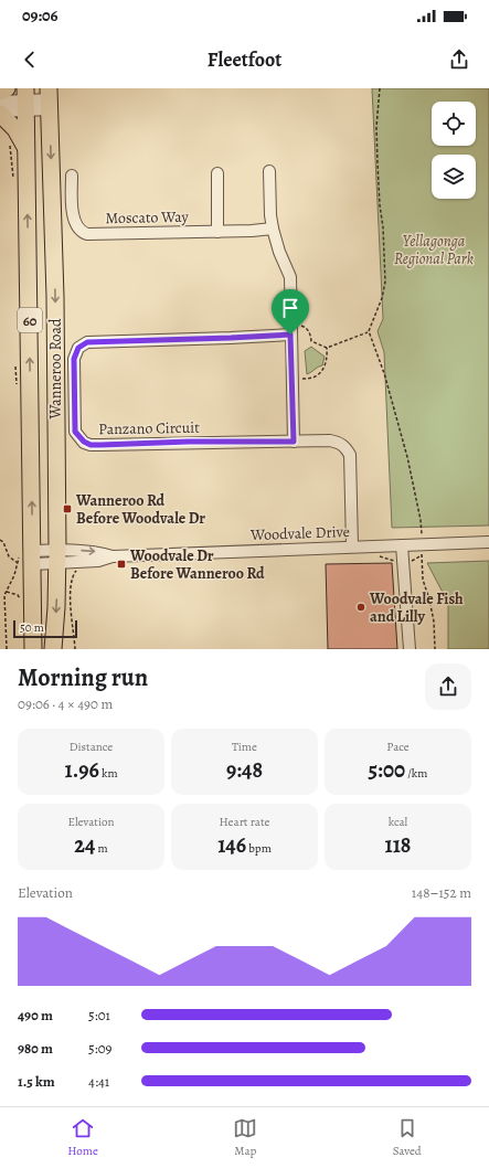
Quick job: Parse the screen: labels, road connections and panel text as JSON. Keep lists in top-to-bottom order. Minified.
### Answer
{"streets":{"highway":["60","Wanneroo Road"],"street":["Moscato Way","Panzano Circuit","Woodvale Drive"]},"crossings":[["60","Wanneroo Road"],["60","Woodvale Drive"],["Wanneroo Road","Woodvale Drive"],["Panzano Circuit","Woodvale Drive"]],"parks":["Yellagonga Regional Park"],"places":{"transit":["Wanneroo Rd Before Woodvale Dr","Woodvale Dr Before Wanneroo Rd"],"other":["Woodvale Fish and Lilly"]},"scale_bar":"50 m","page":{"status":"09:06","header":"Fleetfoot","scale":"50 m","heading":["Morning run","09:06 · 4 × 490 m"],"stats":[["Distance","1.96 km"],["Time","9:48"],["Pace","5:00 /km"],["Elevation","24 m"],["Heart rate","146 bpm"],["kcal","118"]],"chart":["Elevation","148–152 m"],"list":[{"name":"490 m","note":"5:01"},{"name":"980 m","note":"5:09"},{"name":"1.5 km","note":"4:41"}],"tabs":["Home","Map","Saved"]}}
